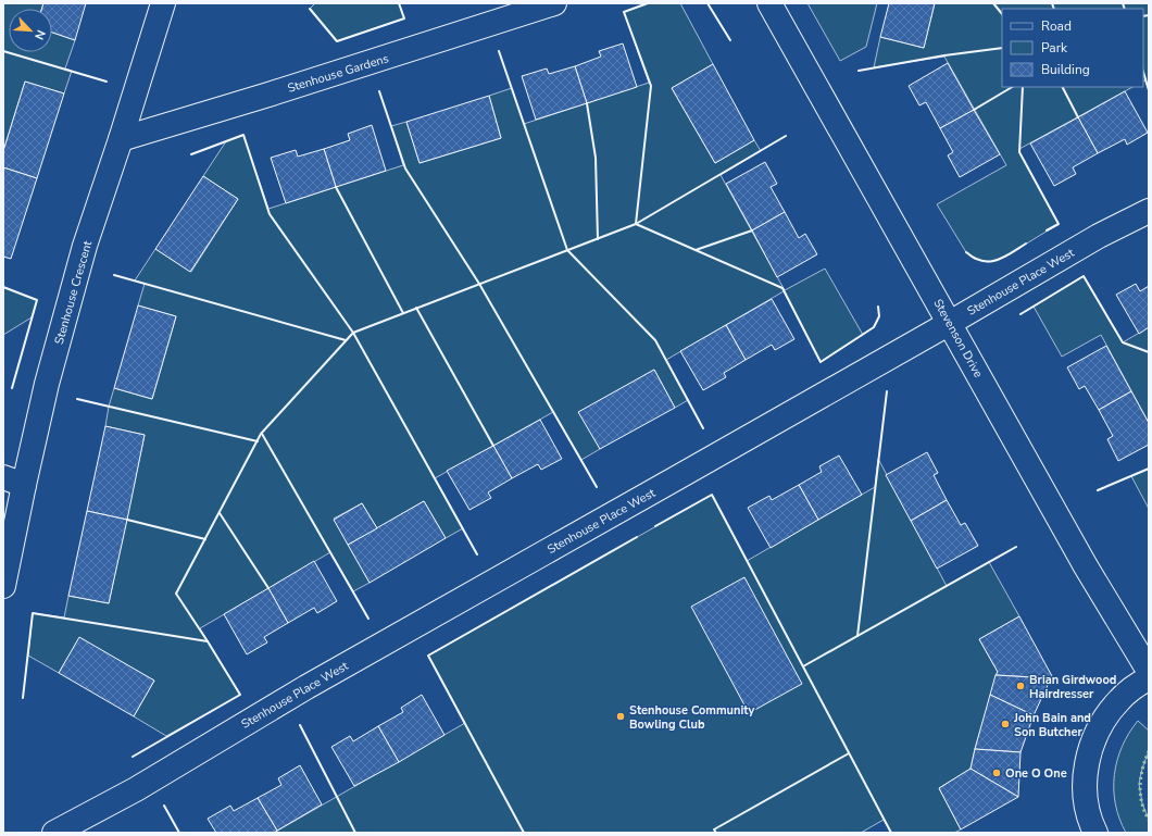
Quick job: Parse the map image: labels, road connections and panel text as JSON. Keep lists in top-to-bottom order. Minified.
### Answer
{"streets":{"street":["Stenhouse Gardens","Stenhouse Place West","Stenhouse Crescent","Stevenson Drive"]},"crossings":[["Stenhouse Gardens","Stenhouse Crescent"],["Stenhouse Place West","Stevenson Drive"]],"places":["Brian Girdwood Hairdresser","Stenhouse Community Bowling Club","John Bain and Son Butcher","One O One"],"legend":["Road","Park","Building"],"north":"bottom right"}
